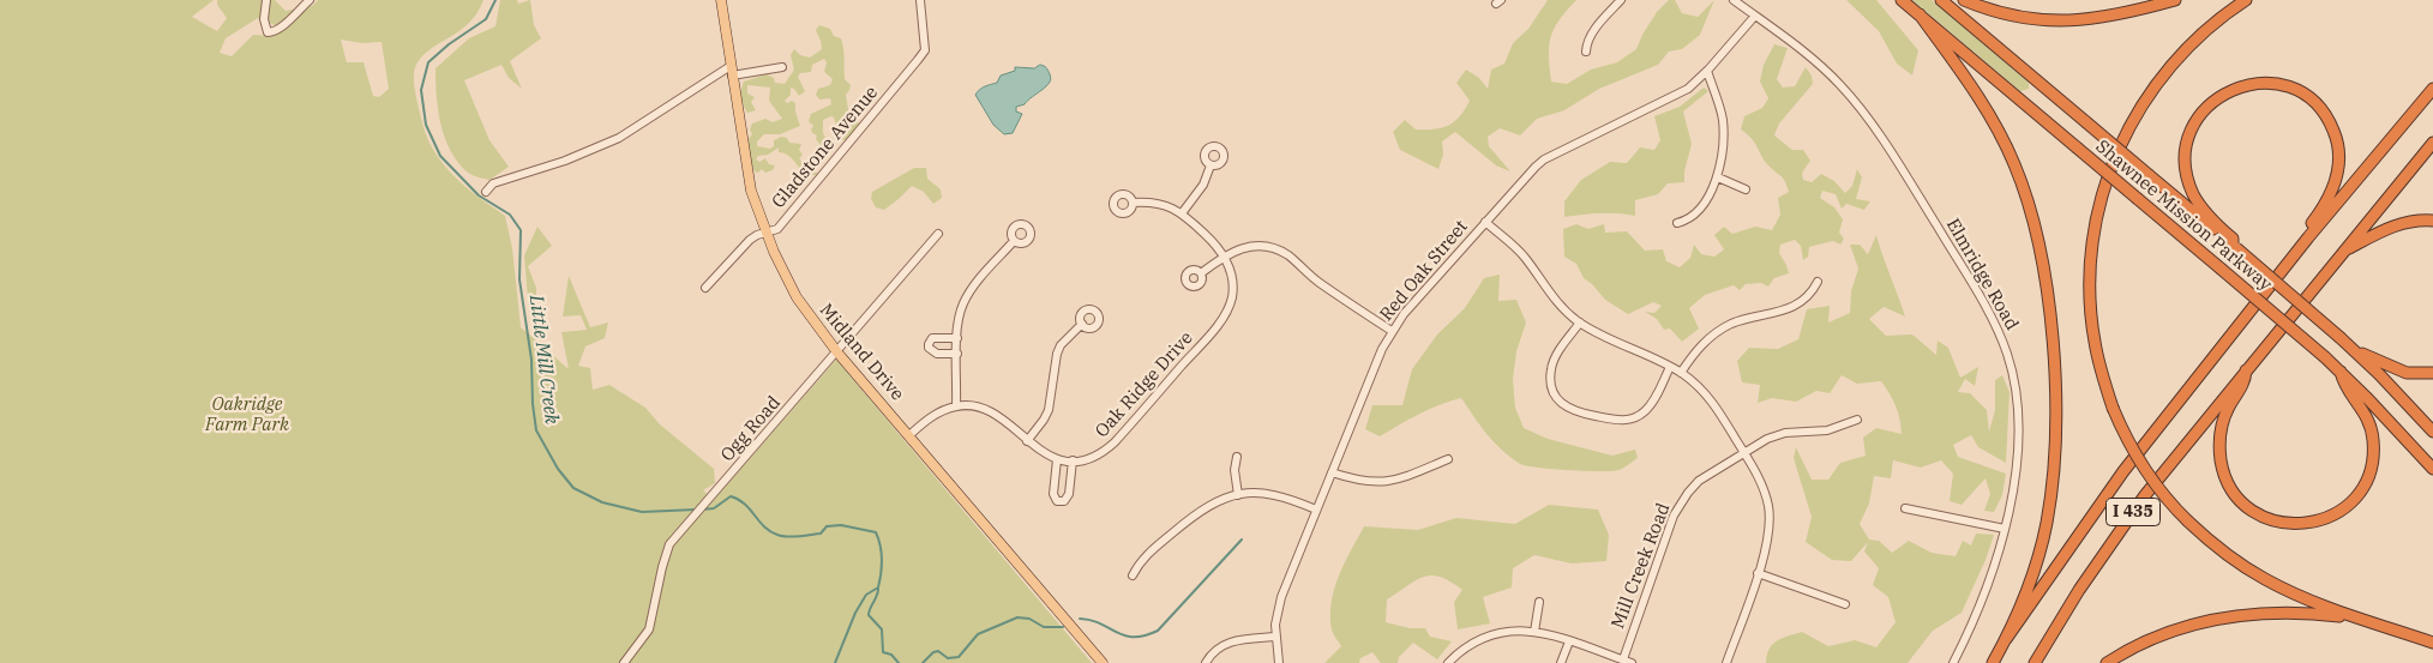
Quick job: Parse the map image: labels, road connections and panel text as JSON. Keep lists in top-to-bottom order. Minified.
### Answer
{"streets":{"highway":["Shawnee Mission Parkway","I 435"],"main road":["Midland Drive"],"street":["Gladstone Avenue","Red Oak Street","Elmridge Road","Oak Ridge Drive","Ogg Road","Mill Creek Road"]},"crossings":[["Gladstone Avenue","Midland Drive"],["Red Oak Street","Elmridge Road"],["Midland Drive","Ogg Road"]],"water":["Little Mill Creek"],"parks":["Oakridge Farm Park"]}
